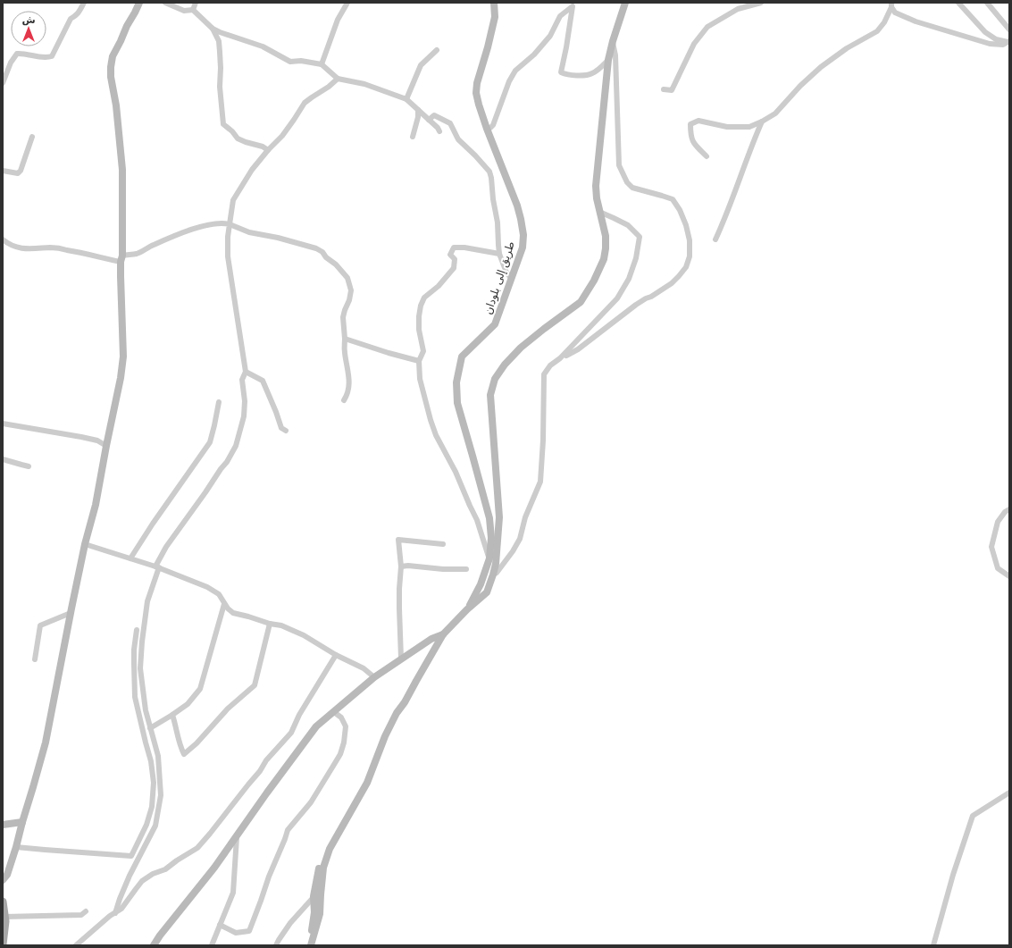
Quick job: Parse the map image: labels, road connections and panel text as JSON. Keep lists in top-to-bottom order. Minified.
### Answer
{"streets":{"main road":["طريق إلى بلودان"]},"north":"top"}
